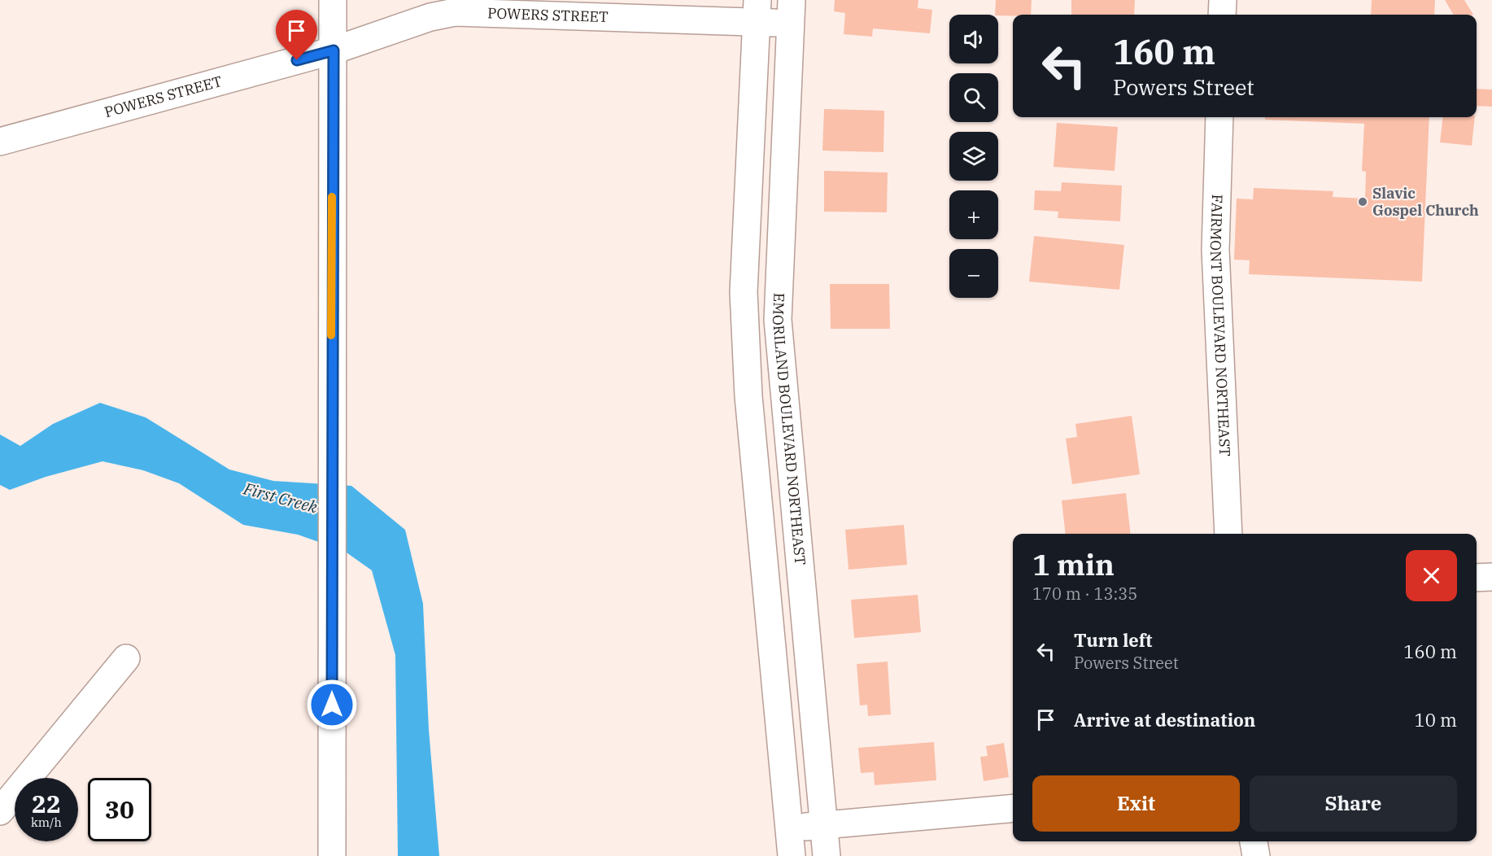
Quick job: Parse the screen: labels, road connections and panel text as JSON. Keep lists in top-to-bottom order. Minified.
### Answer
{"streets":{"street":["POWERS STREET","FAIRMONT BOULEVARD NORTHEAST","EMORILAND BOULEVARD NORTHEAST"]},"crossings":[["POWERS STREET","EMORILAND BOULEVARD NORTHEAST"]],"water":["First Creek"],"places":["Slavic Gospel Church"],"page":{"map_buttons":["+","−"],"turn":["160 m","Powers Street"],"heading":["1 min","170 m · 13:35"],"list":[{"name":"Turn left","note":"Powers Street","value":"160 m"},{"name":"Arrive at destination","value":"10 m"}],"buttons":["Exit","Share"],"speed":"22 km/h","limit":"30"}}
